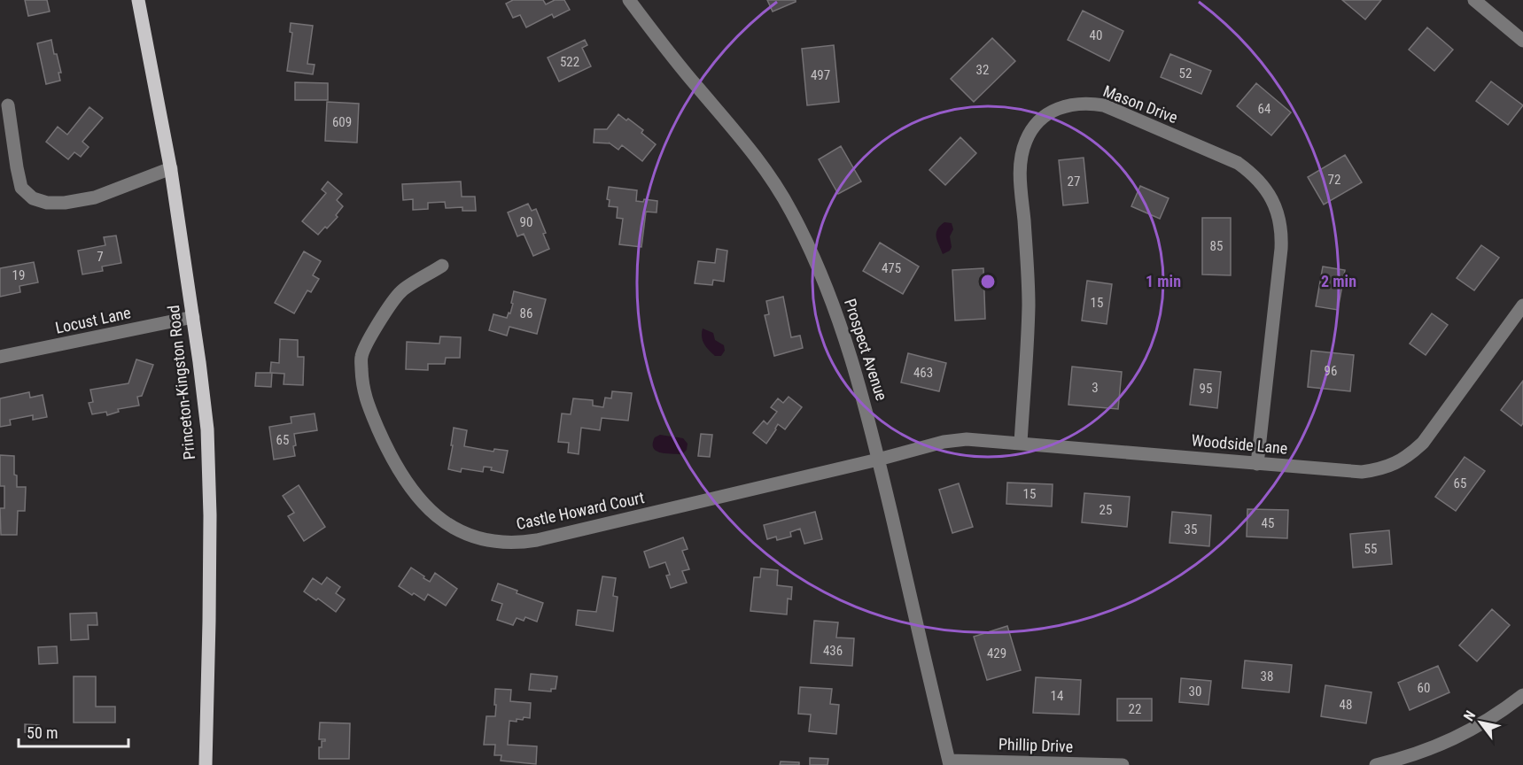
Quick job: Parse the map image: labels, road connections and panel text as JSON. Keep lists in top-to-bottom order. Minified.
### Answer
{"streets":{"main road":["Princeton-Kingston Road"],"street":["Mason Drive","Locust Lane","Prospect Avenue","Woodside Lane","Castle Howard Court","Phillip Drive"]},"crossings":[["Mason Drive","Woodside Lane"],["Locust Lane","Princeton-Kingston Road"],["Prospect Avenue","Woodside Lane"],["Prospect Avenue","Castle Howard Court"],["Prospect Avenue","Phillip Drive"],["Woodside Lane","Castle Howard Court"]],"house_numbers":["40","522","32","52","497","64","609","72","27","90","85","7","475","19","15","86","96","463","3","95","65","65","15","25","45","35","55","436","429","38","60","30","14","48","22"],"scale_bar":"50 m","north":"top left","rings":["1 min","2 min"]}
